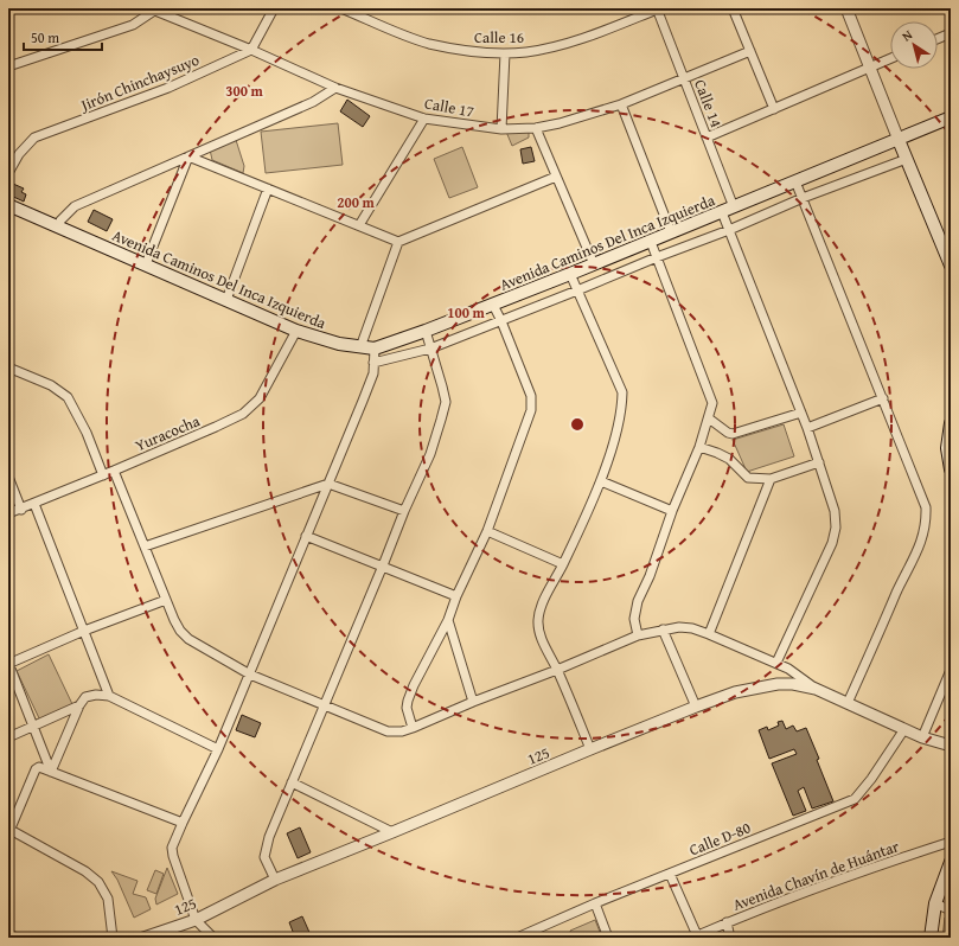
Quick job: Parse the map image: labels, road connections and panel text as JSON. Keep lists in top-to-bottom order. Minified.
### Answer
{"streets":{"main road":["Avenida Caminos Del Inca Izquierda"],"street":["Calle 16","Jirón Chinchaysuyo","Calle 14","Calle 17","Yuracocha","125","Calle D-80","Avenida Chavín de Huántar"]},"crossings":[["Calle 16","Calle 14"],["Jirón Chinchaysuyo","Calle 17"],["Calle 14","Calle 17"],["Calle 14","Avenida Caminos Del Inca Izquierda"],["Avenida Caminos Del Inca Izquierda","Yuracocha"],["125","Calle D-80"]],"scale_bar":"50 m","north":"top left","rings":["300 m","200 m","100 m"]}
